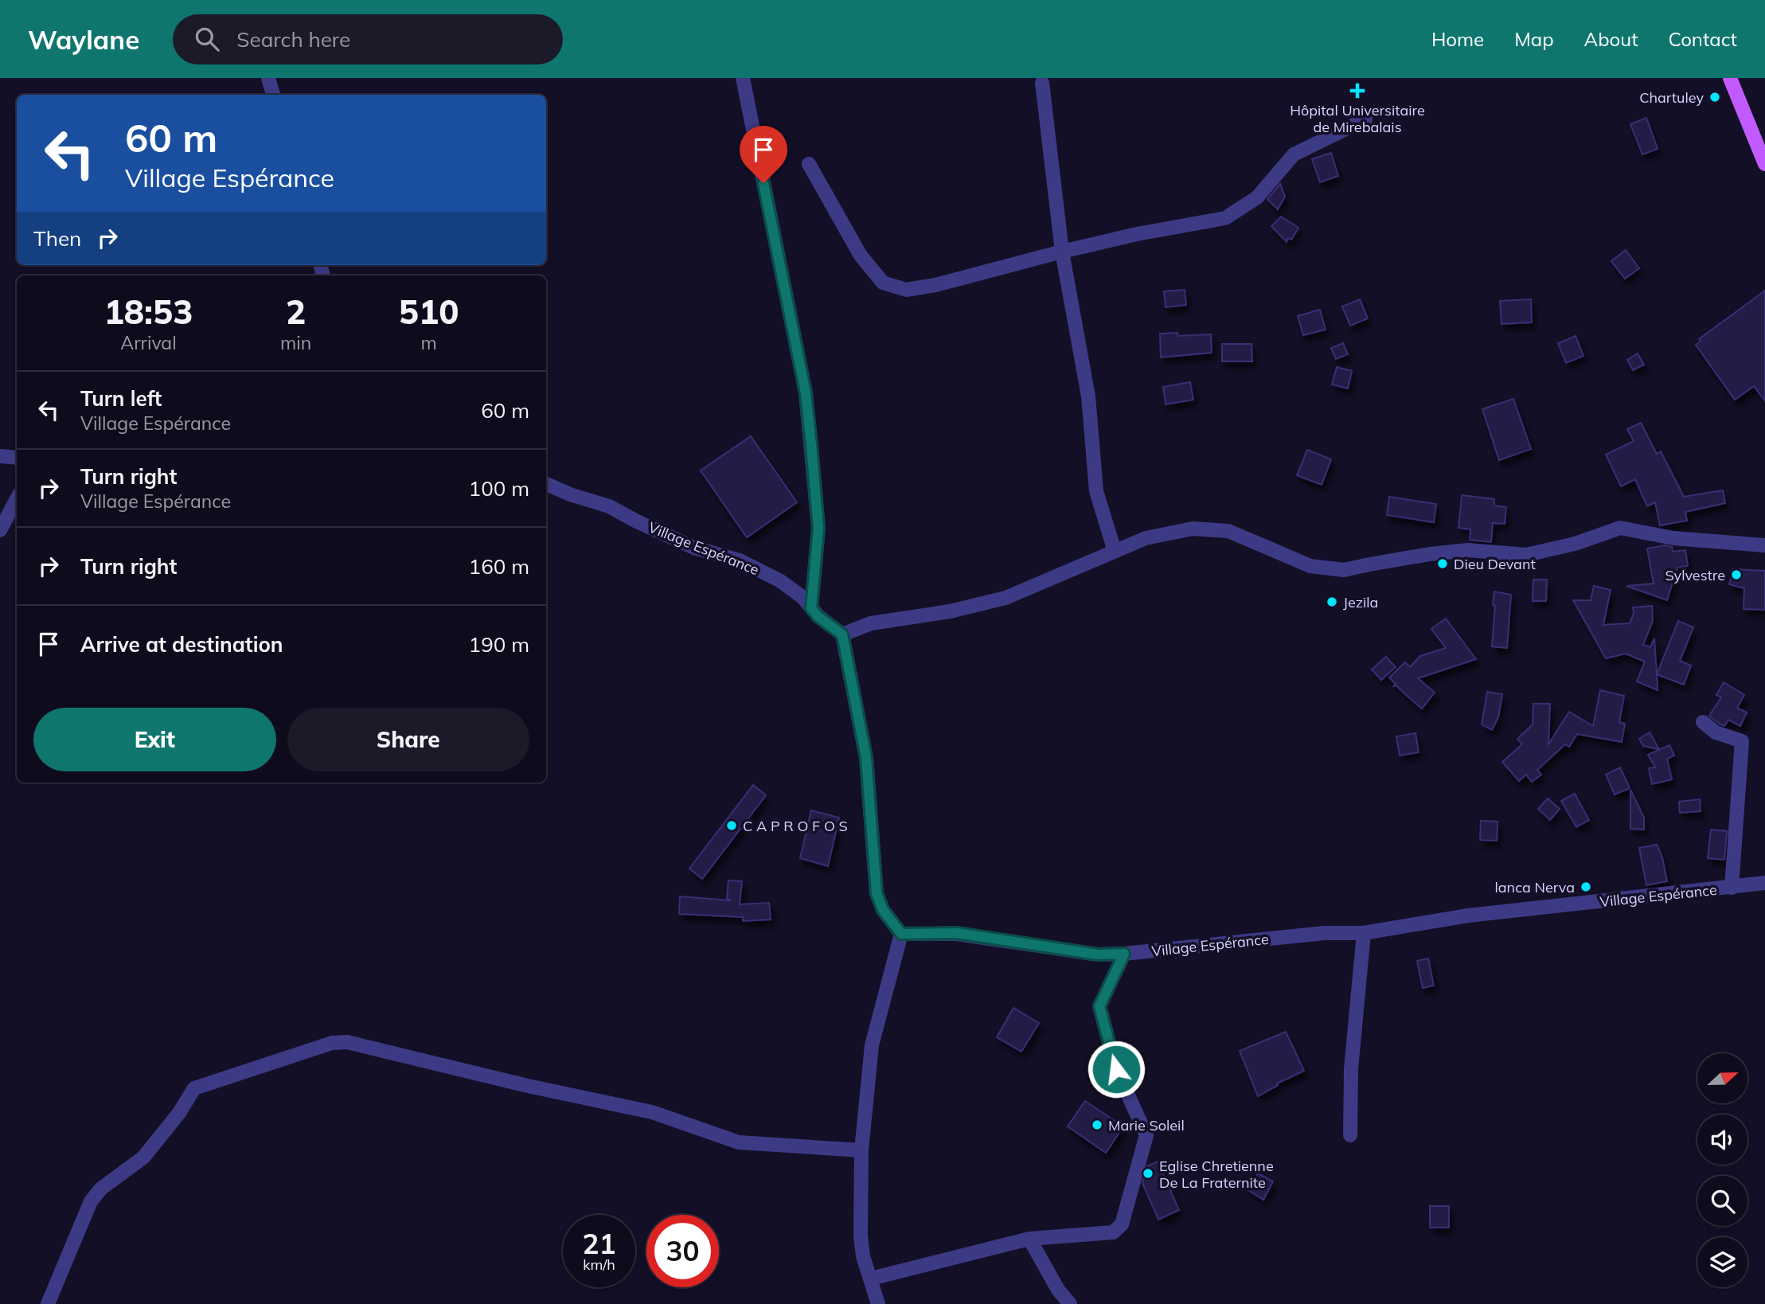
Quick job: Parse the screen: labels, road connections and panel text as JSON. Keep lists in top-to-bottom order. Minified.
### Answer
{"streets":{"street":["Village Espérance"]},"places":{"health":["Hôpital Universitaire de Mirebalais"],"other":["Chartuley","Dieu Devant","Sylvestre","Jezila","C A P R O F O S","lanca Nerva","Marie Soleil","Eglise Chretienne De La Fraternite"]},"north":"right","page":{"header":"Waylane","search":"Search here","nav":["Home","Map","About","Contact"],"turn":["60 m","Village Espérance"],"then":"Then","eta":["18:53","Arrival","2","min","510","m"],"list":[{"name":"Turn left","note":"Village Espérance","value":"60 m"},{"name":"Turn right","note":"Village Espérance","value":"100 m"},{"name":"Turn right","value":"160 m"},{"name":"Arrive at destination","value":"190 m"}],"buttons":["Exit","Share"],"speed":"21 km/h","limit":"30"}}
